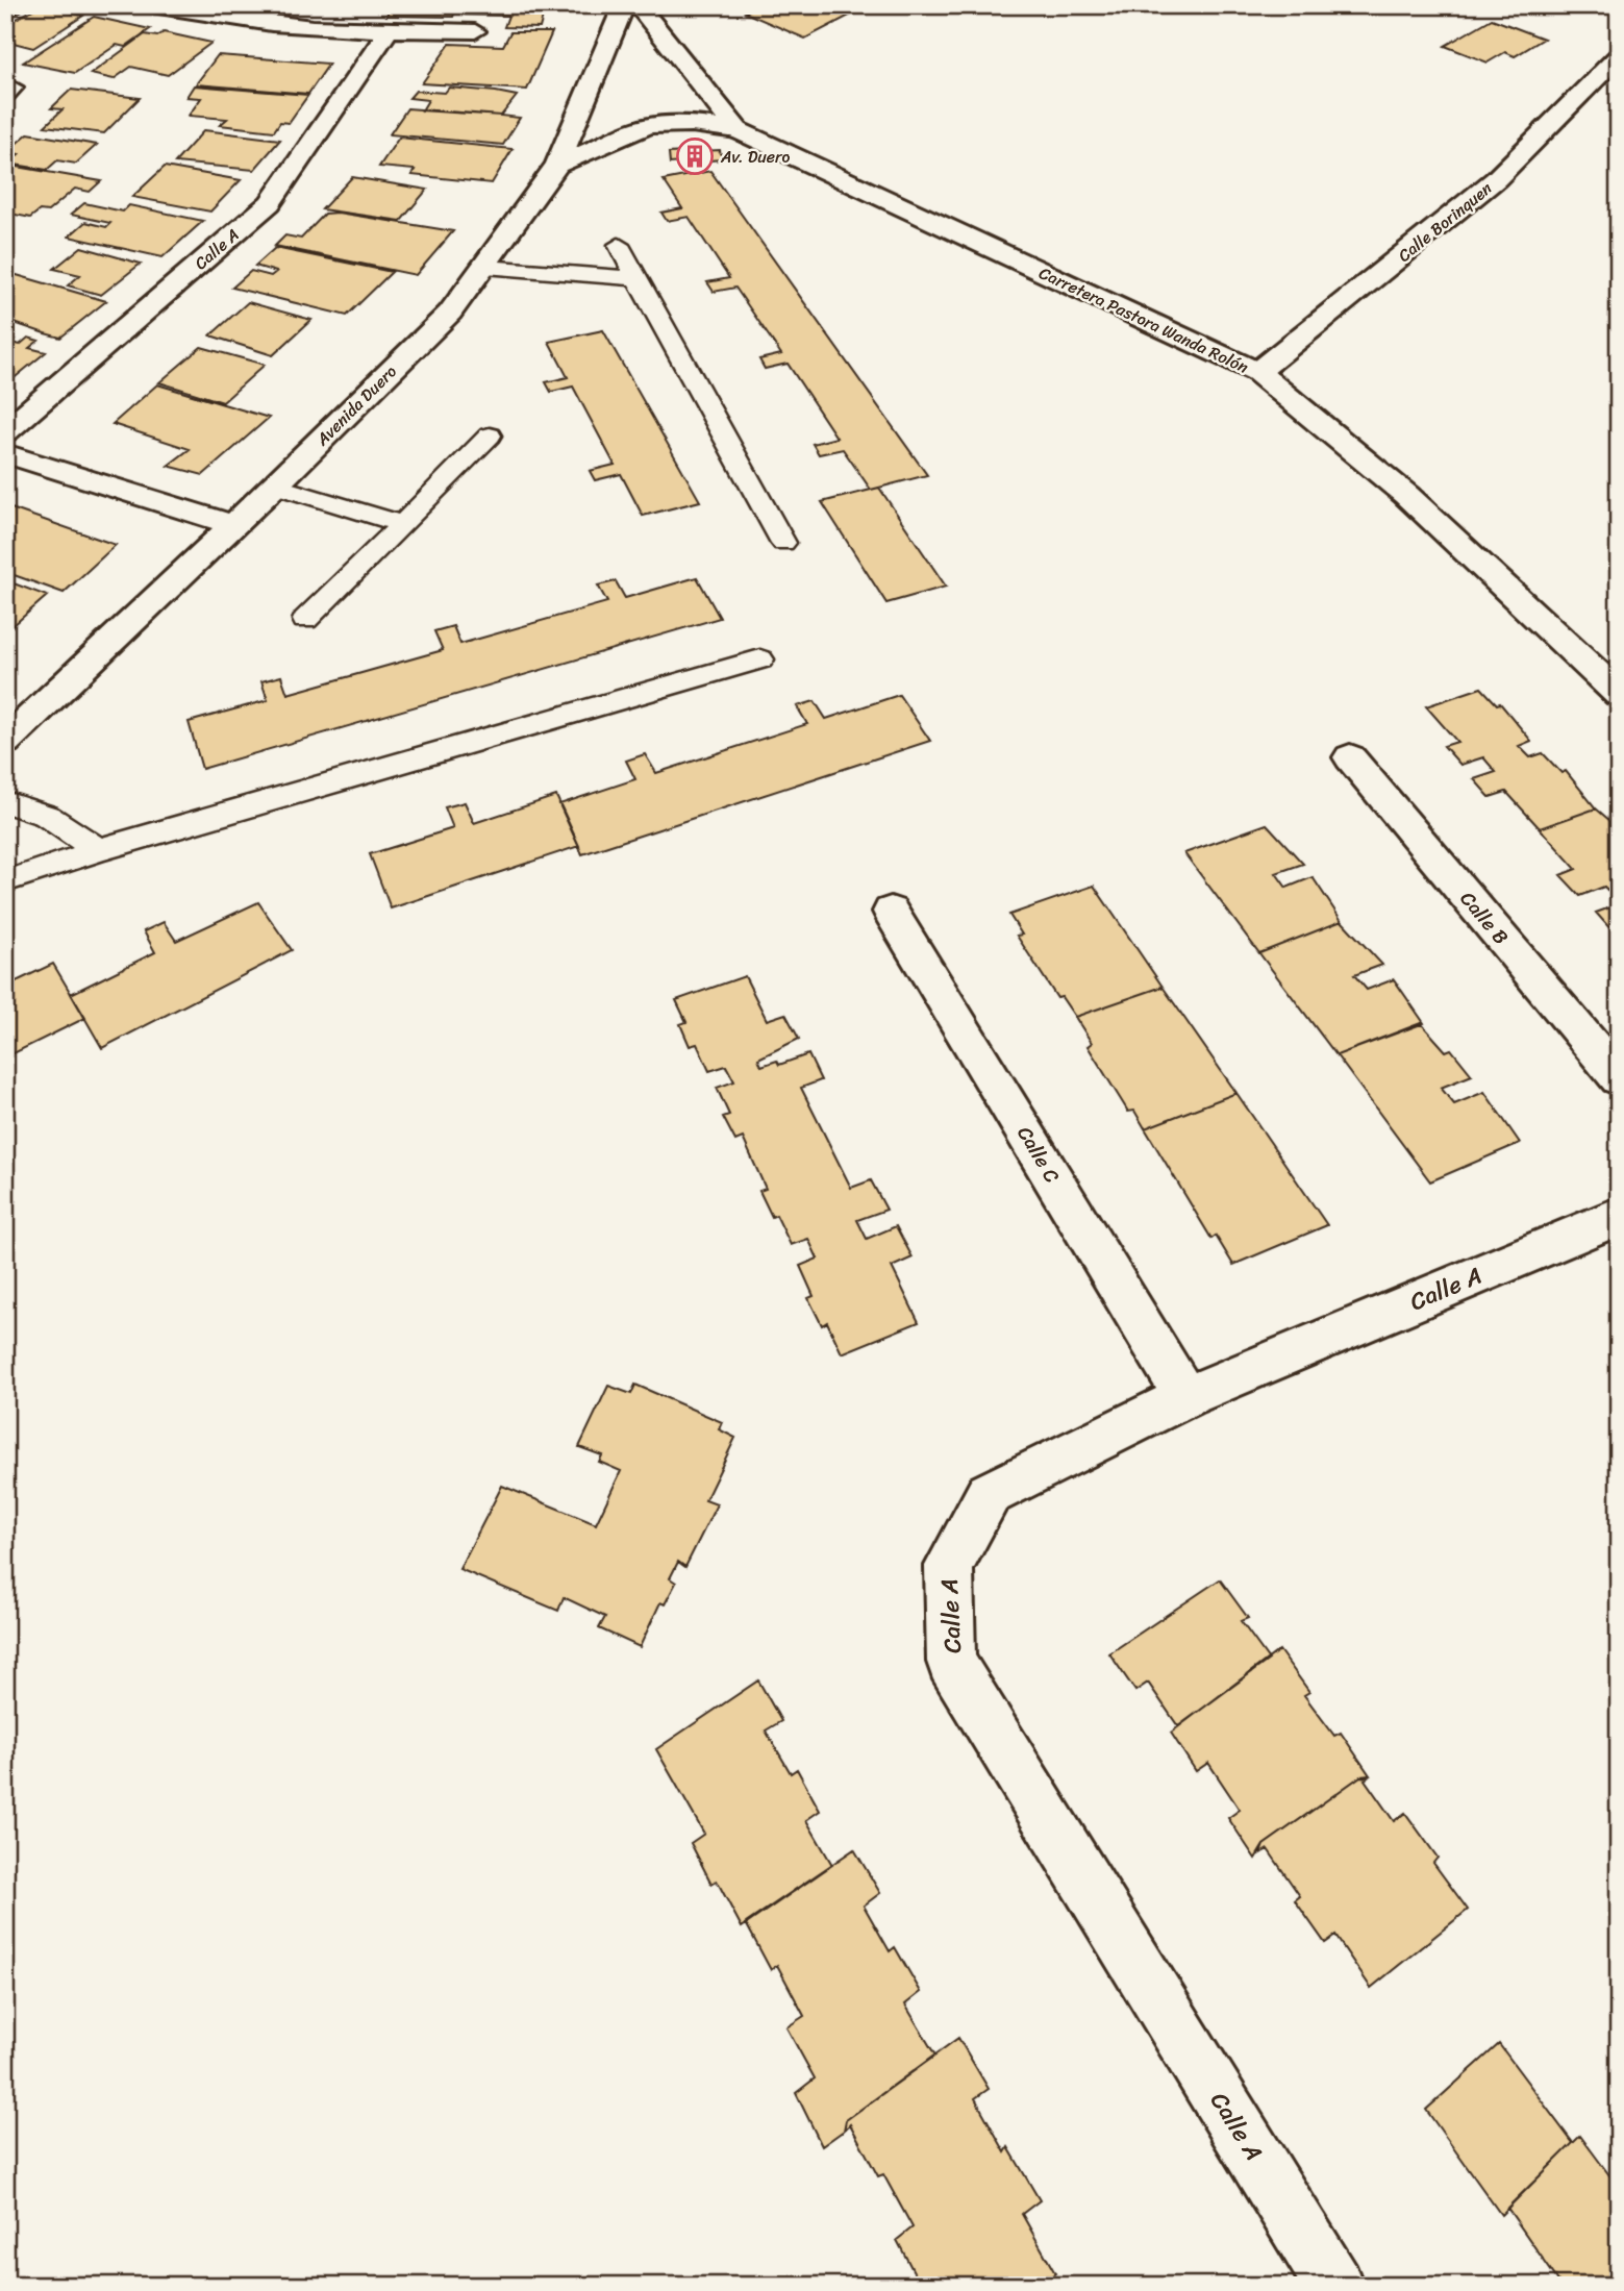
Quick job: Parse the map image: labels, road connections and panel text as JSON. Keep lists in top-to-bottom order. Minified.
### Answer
{"streets":{"street":["Calle Borinquen","Calle A","Carretera Pastora Wanda Rolón","Avenida Duero","Calle B","Calle C"]},"crossings":[["Calle Borinquen","Carretera Pastora Wanda Rolón"],["Calle A","Calle C"]],"places":{"building":["Av. Duero"]}}
